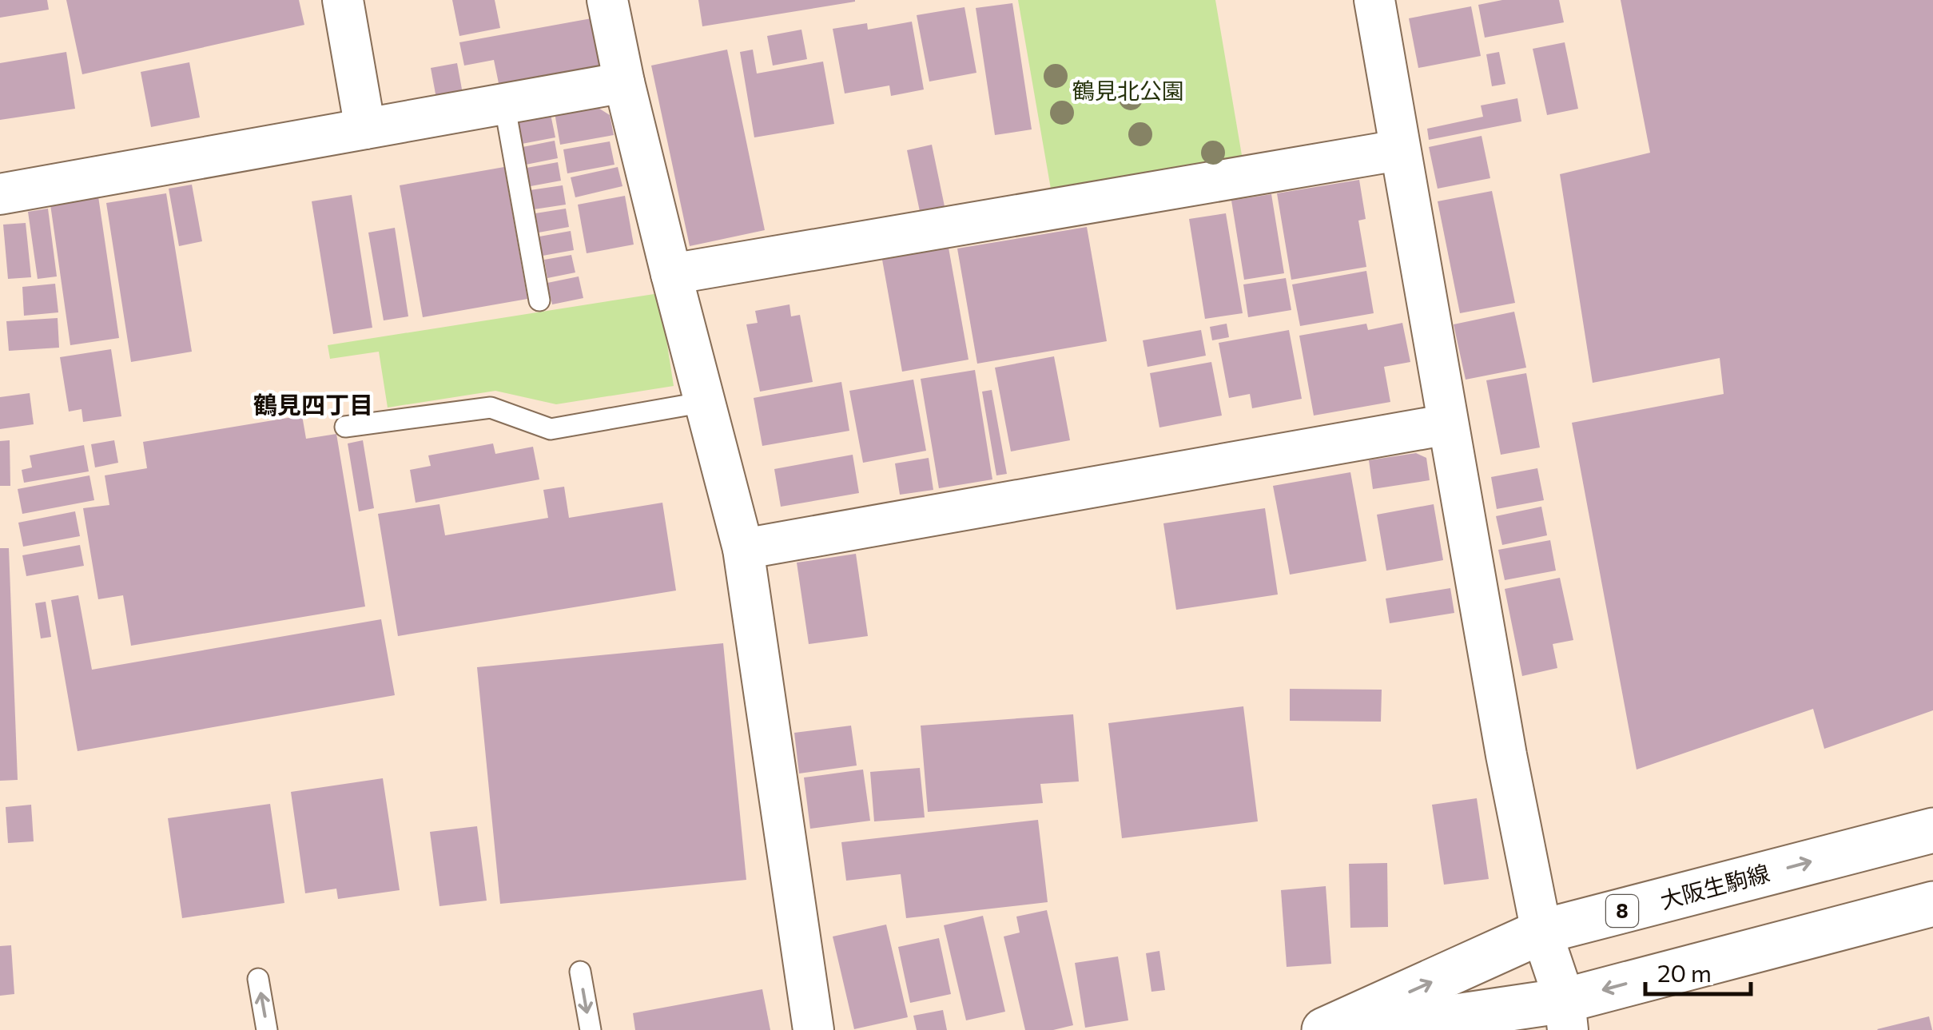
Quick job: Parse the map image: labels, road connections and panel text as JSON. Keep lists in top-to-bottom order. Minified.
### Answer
{"streets":{"main road":["大阪生駒線","8"]},"districts":["鶴見四丁目"],"parks":["鶴見北公園"],"scale_bar":"20 m"}
